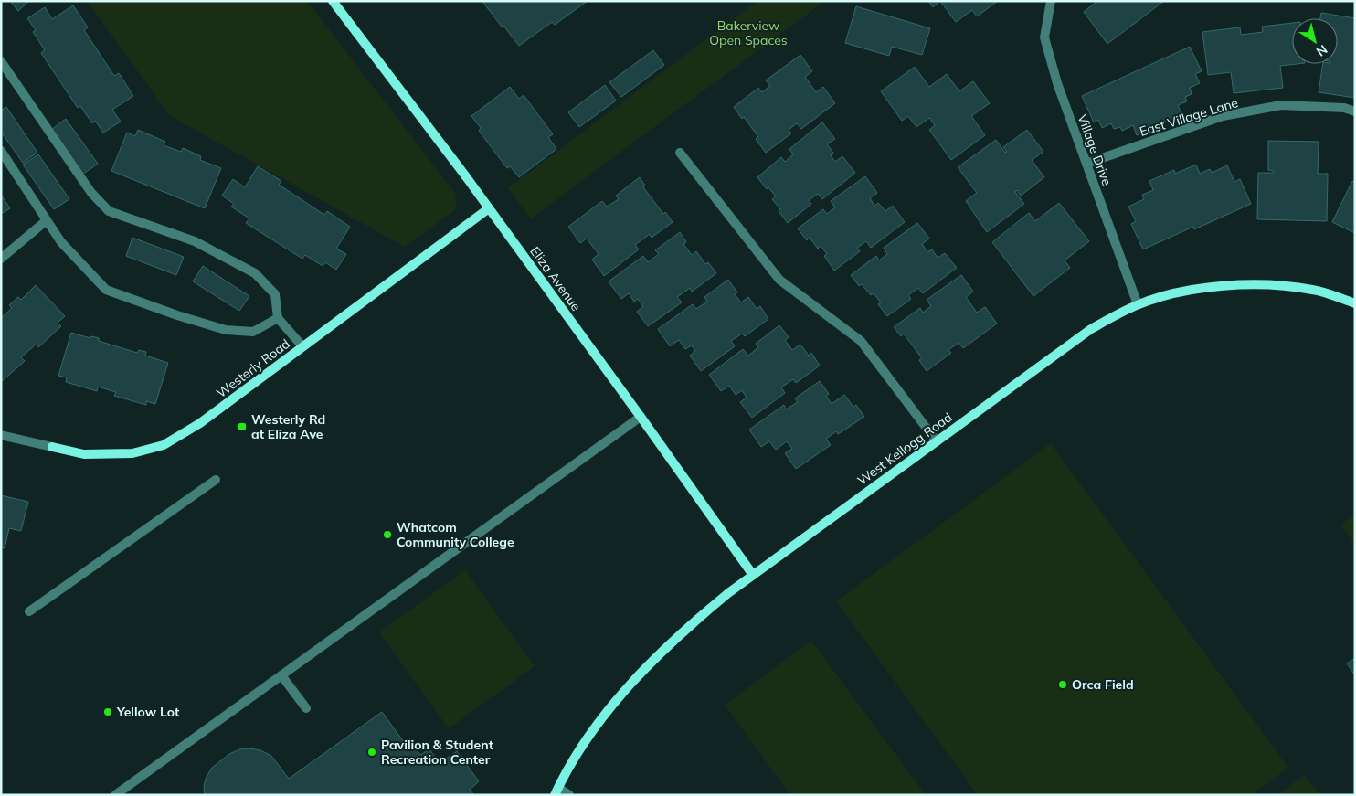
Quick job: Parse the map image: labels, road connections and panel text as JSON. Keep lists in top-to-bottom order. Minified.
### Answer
{"streets":{"street":["East Village Lane","Village Drive","Eliza Avenue","Westerly Road","West Kellogg Road"]},"crossings":[["East Village Lane","Village Drive"],["Village Drive","West Kellogg Road"],["Eliza Avenue","Westerly Road"],["Eliza Avenue","West Kellogg Road"]],"parks":["Bakerview Open Spaces"],"places":{"transit":["Westerly Rd at Eliza Ave"],"other":["Whatcom Community College","Orca Field","Yellow Lot","Pavilion & Student Recreation Center"]},"north":"bottom right"}
